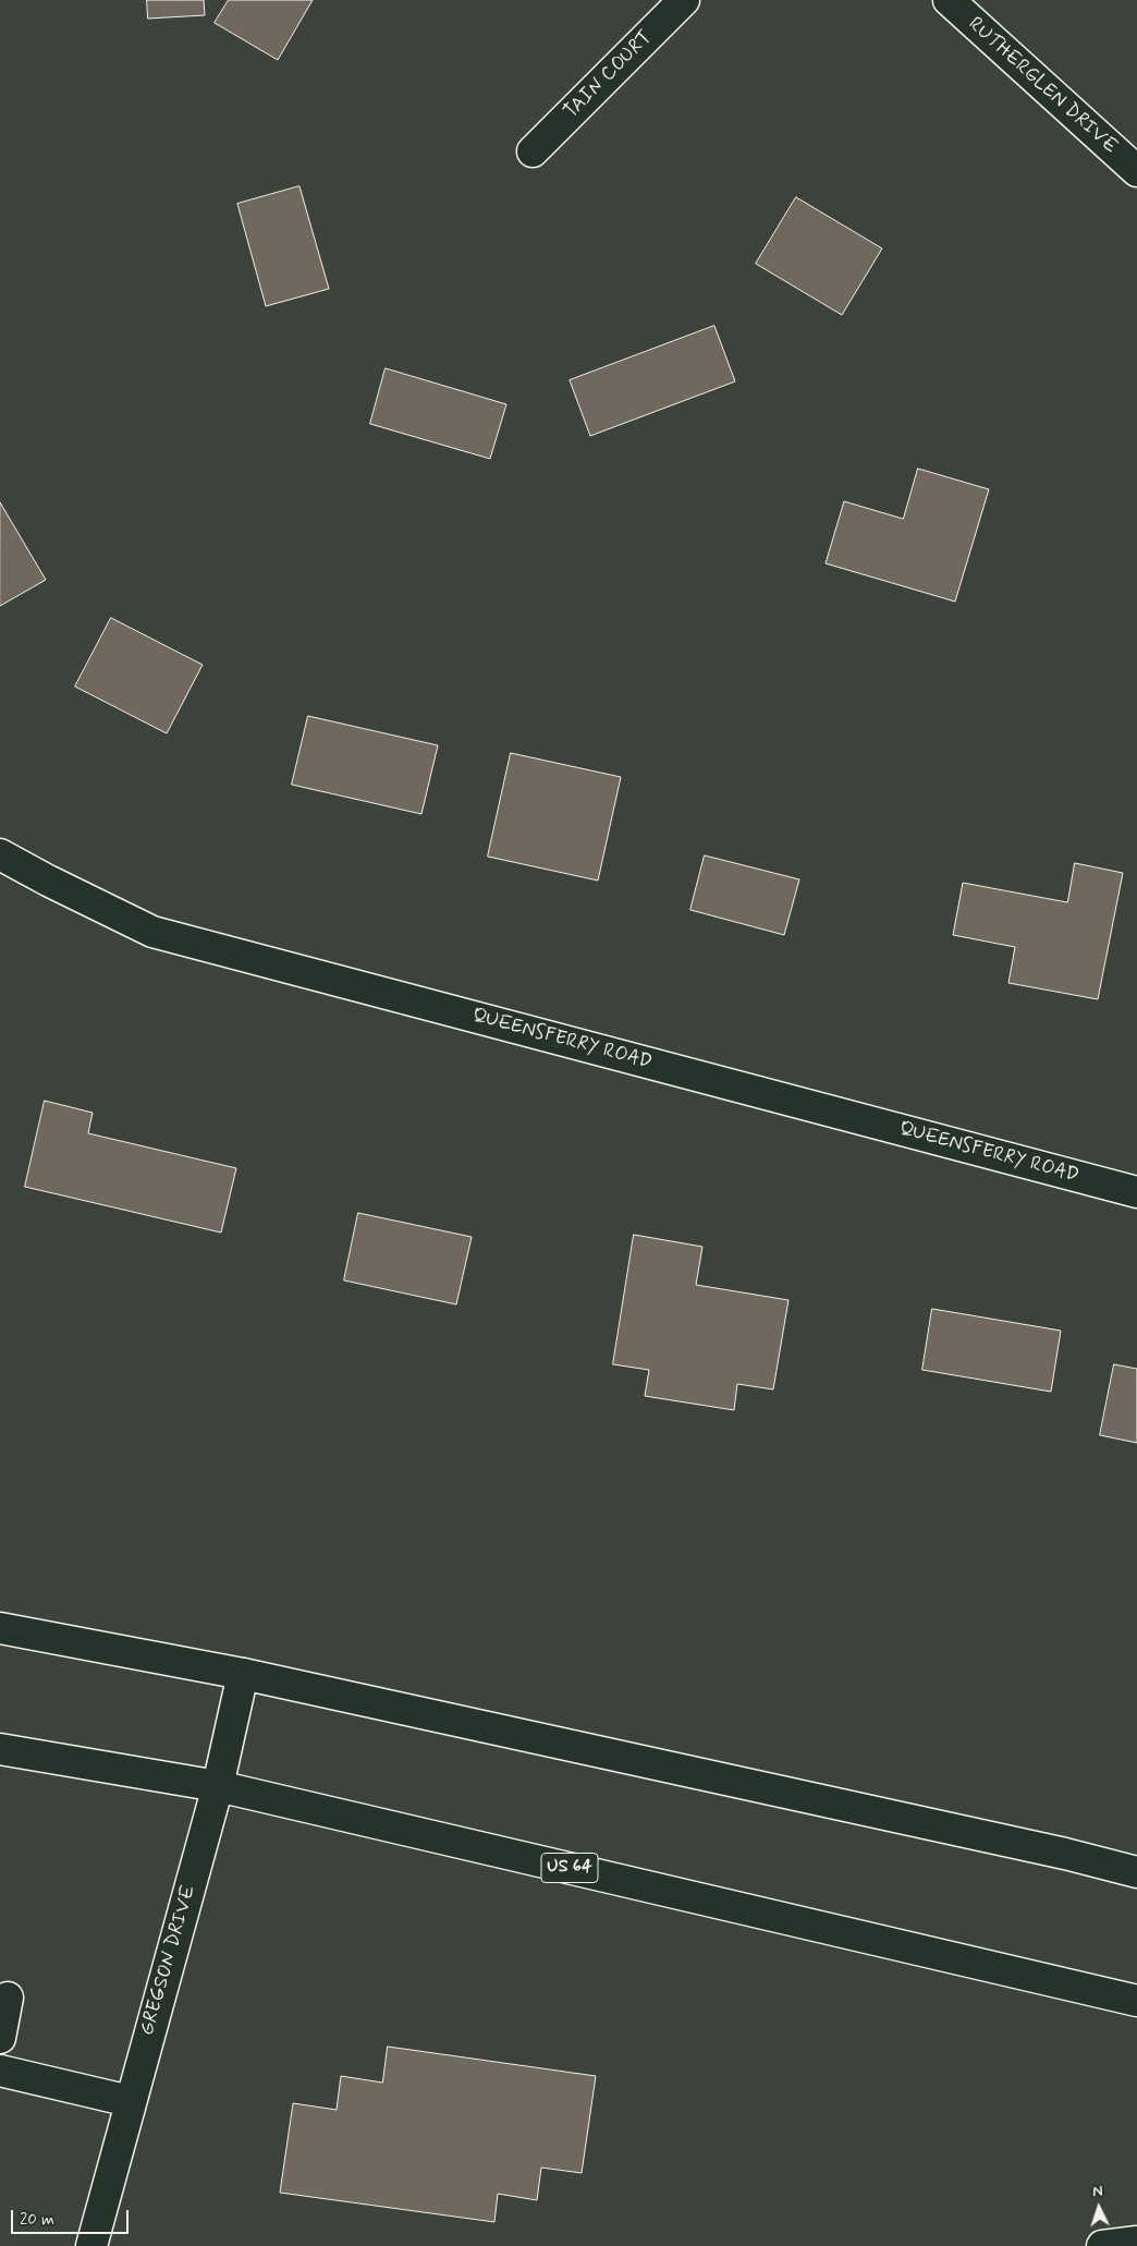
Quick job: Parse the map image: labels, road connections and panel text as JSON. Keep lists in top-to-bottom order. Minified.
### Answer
{"streets":{"main road":["TAIN COURT","RUTHERGLEN DRIVE","QUEENSFERRY ROAD","US 64","GREGSON DRIVE"]},"crossings":[["US 64","GREGSON DRIVE"]],"scale_bar":"20 m","north":"top"}
